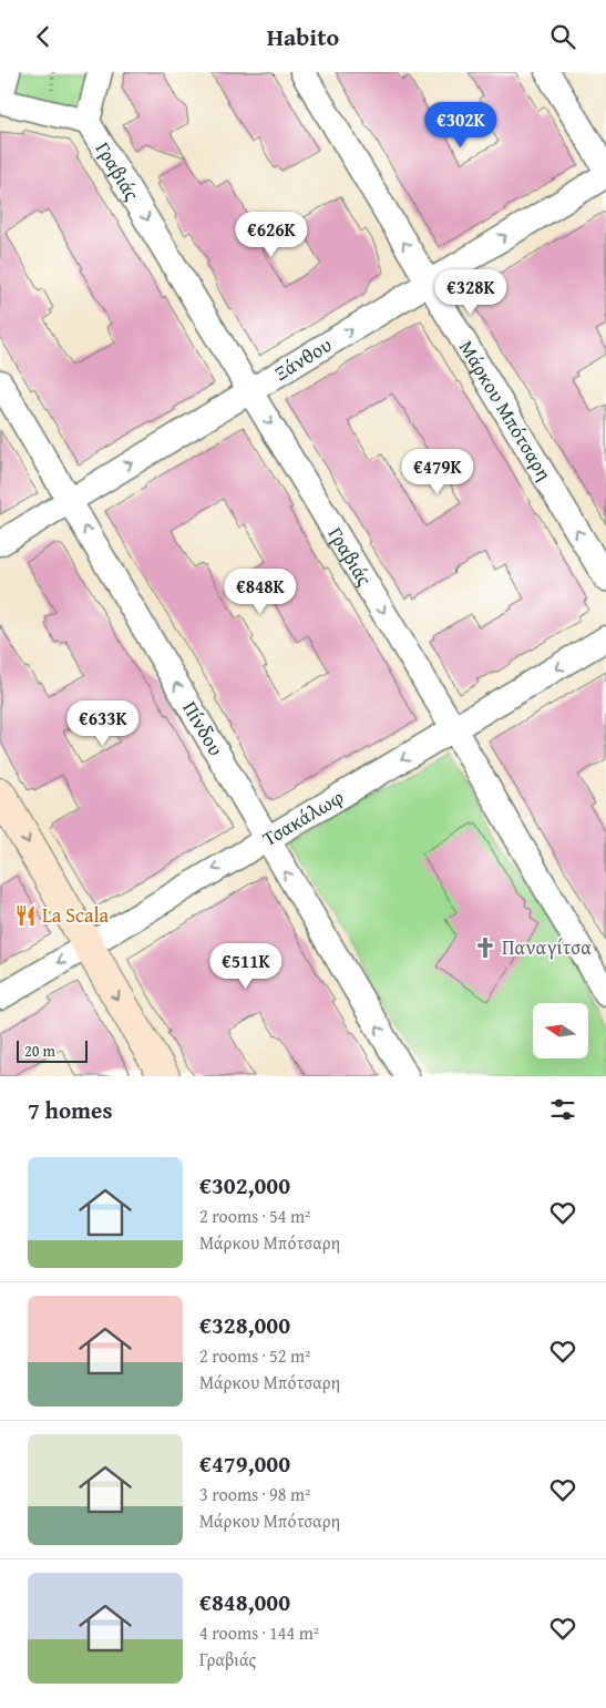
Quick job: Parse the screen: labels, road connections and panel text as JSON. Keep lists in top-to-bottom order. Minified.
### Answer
{"streets":{"street":["Γραβιάς","Ξάνθου","Μάρκου Μπότσαρη","Πίνδου","Τσακάλωφ"]},"crossings":[["Γραβιάς","Ξάνθου"],["Γραβιάς","Τσακάλωφ"],["Ξάνθου","Μάρκου Μπότσαρη"],["Ξάνθου","Πίνδου"],["Πίνδου","Τσακάλωφ"]],"one_way":["Γραβιάς","Ξάνθου","Μάρκου Μπότσαρη","Τσακάλωφ"],"places":{"restaurant":["La Scala"],"church":["Παναγίτσα"]},"scale_bar":"20 m","north":"left","page":{"header":"Habito","price":["€302K","€626K","€328K","€479K","€848K","€633K","€511K"],"scale":"20 m","heading":"7 homes","list":[{"name":"€302,000","note":"2 rooms · 54 m² · Μάρκου Μπότσαρη"},{"name":"€328,000","note":"2 rooms · 52 m² · Μάρκου Μπότσαρη"},{"name":"€479,000","note":"3 rooms · 98 m² · Μάρκου Μπότσαρη"},{"name":"€848,000","note":"4 rooms · 144 m² · Γραβιάς"}]}}
